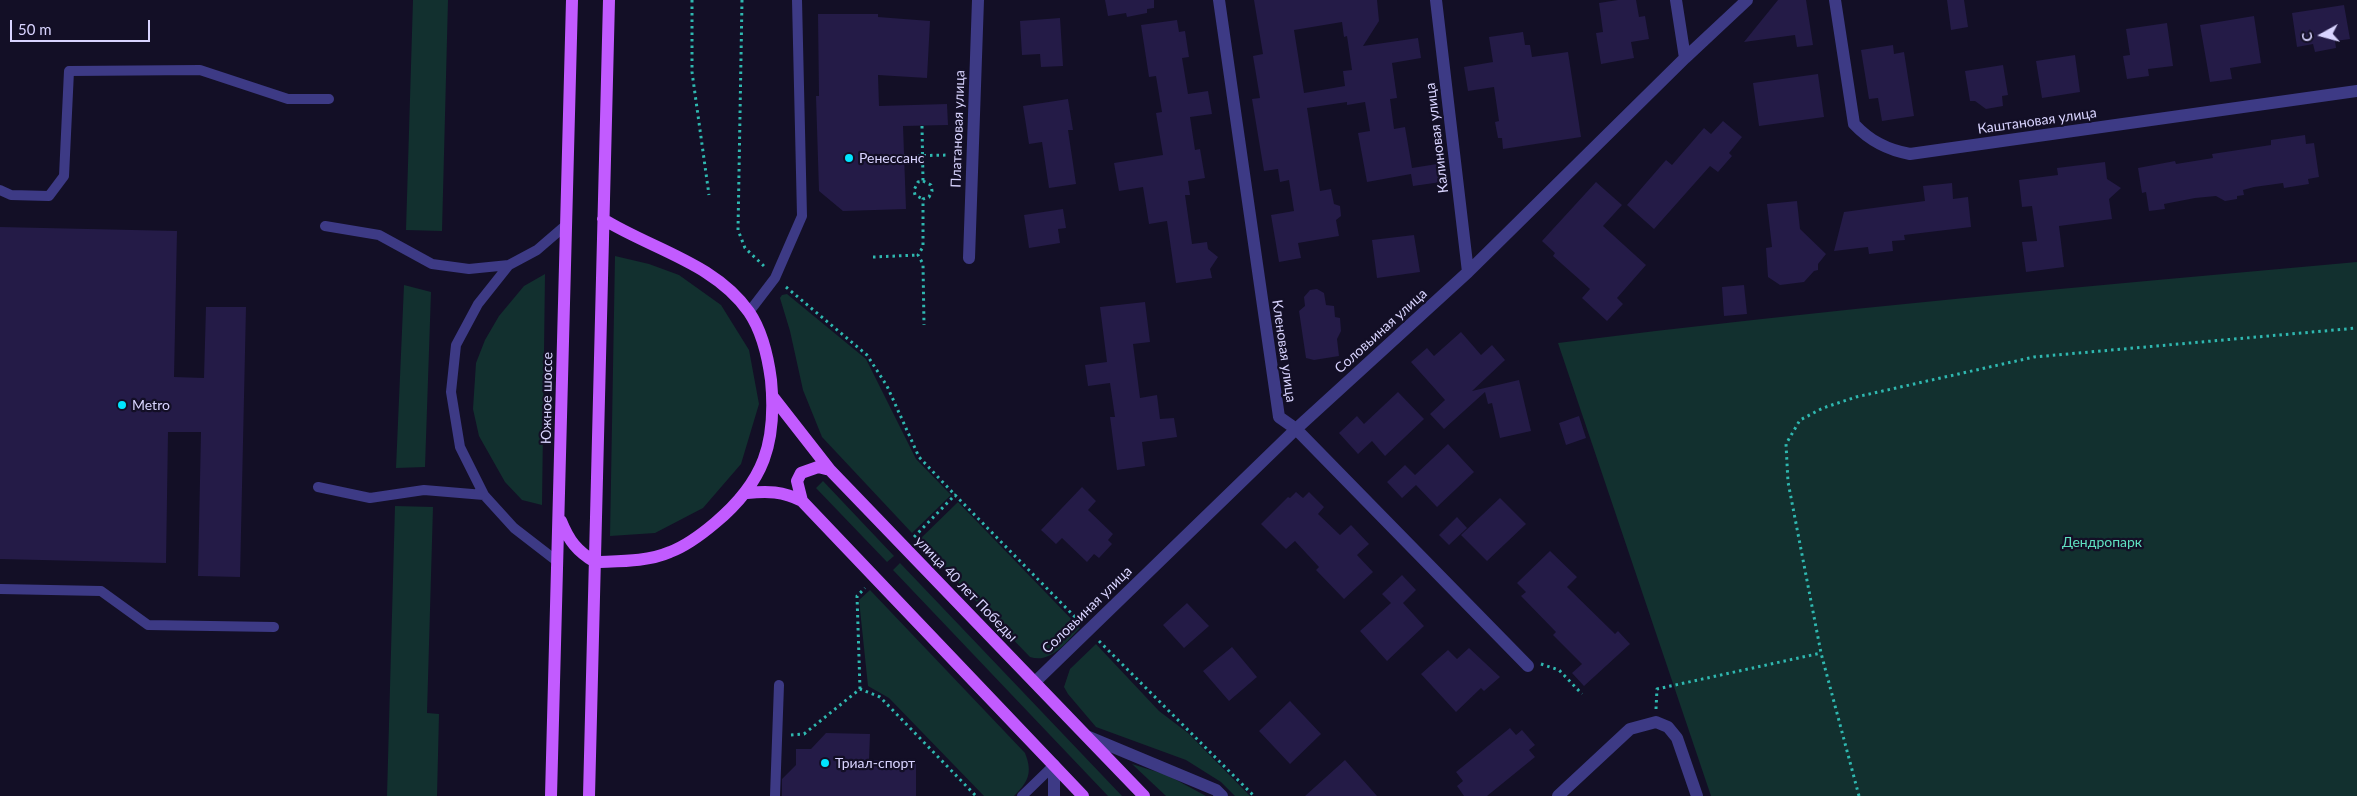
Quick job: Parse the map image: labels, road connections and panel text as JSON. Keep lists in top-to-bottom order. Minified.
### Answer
{"streets":{"main road":["Южное шоссе","улица 40 лет Победы"],"street":["Каштановая улица","Платановая улица","Калиновая улица","Соловьиная улица","Кленовая улица"]},"crossings":[["Калиновая улица","Соловьиная улица"],["Соловьиная улица","Кленовая улица"],["Соловьиная улица","улица 40 лет Победы"]],"parks":["Дендропарк"],"places":["Ренессанс","Metro","Триал-спорт"],"scale_bar":"50 m","north":"left"}
